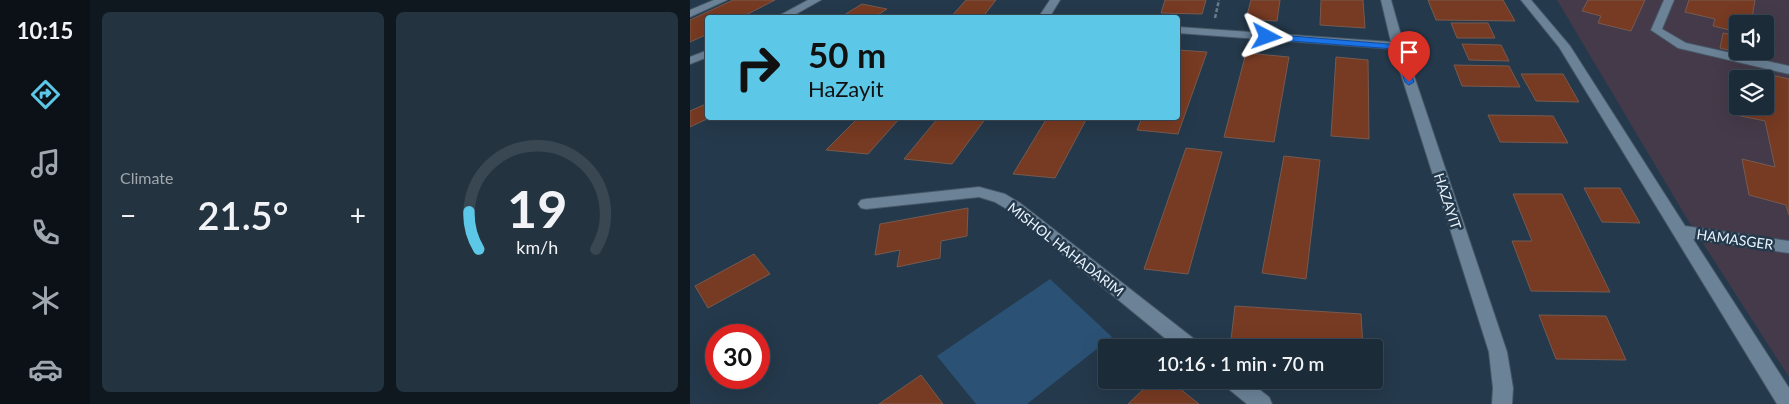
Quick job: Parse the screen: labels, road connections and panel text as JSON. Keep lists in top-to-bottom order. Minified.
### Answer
{"streets":{"street":["HAZAYIT","HAMASGER","MISHOL HAHADARIM"]},"page":{"tabs":"10:15","tile":"Climate","turn":["50 m","HaZayit"],"heat":["−","21.5°","+"],"limit":"30","trip":"10:16 · 1 min · 70 m","gauge":["19","km/h"]}}
